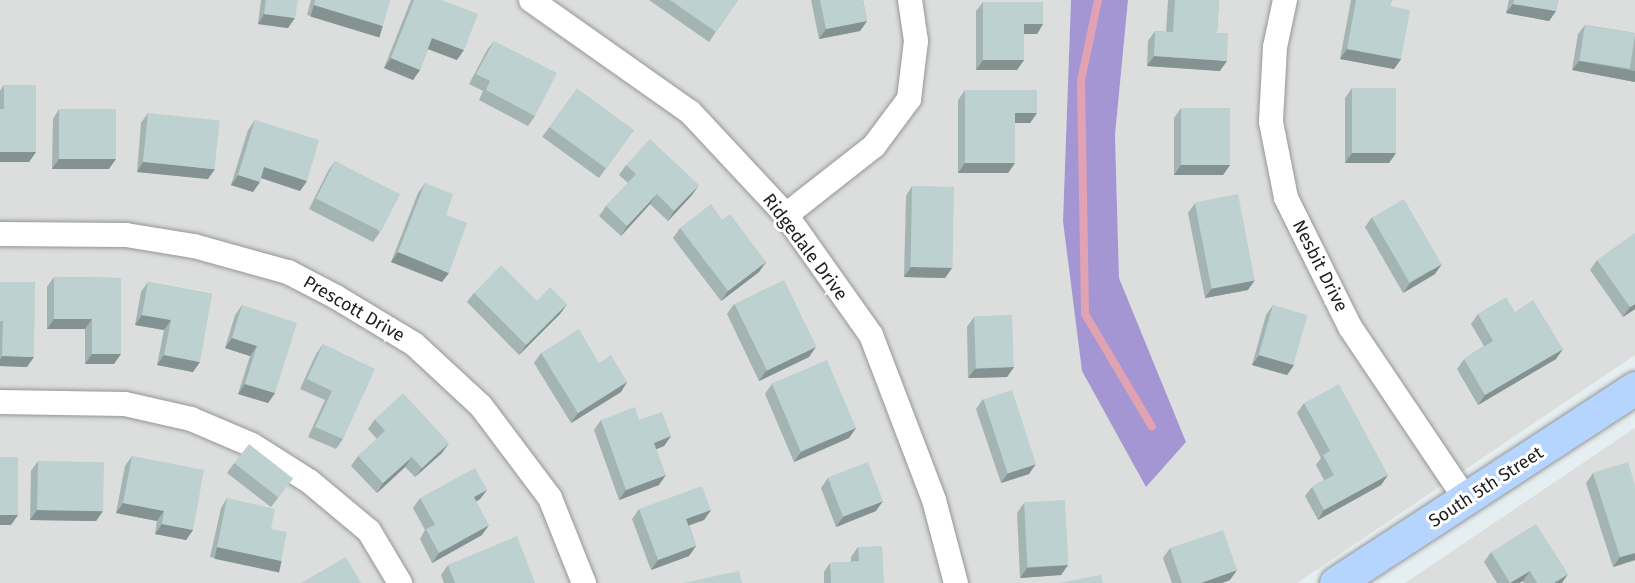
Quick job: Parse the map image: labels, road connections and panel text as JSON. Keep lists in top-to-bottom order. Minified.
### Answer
{"streets":{"street":["Ridgedale Drive","Nesbit Drive","Prescott Drive","South 5th Street"]},"crossings":[["Nesbit Drive","South 5th Street"]]}
